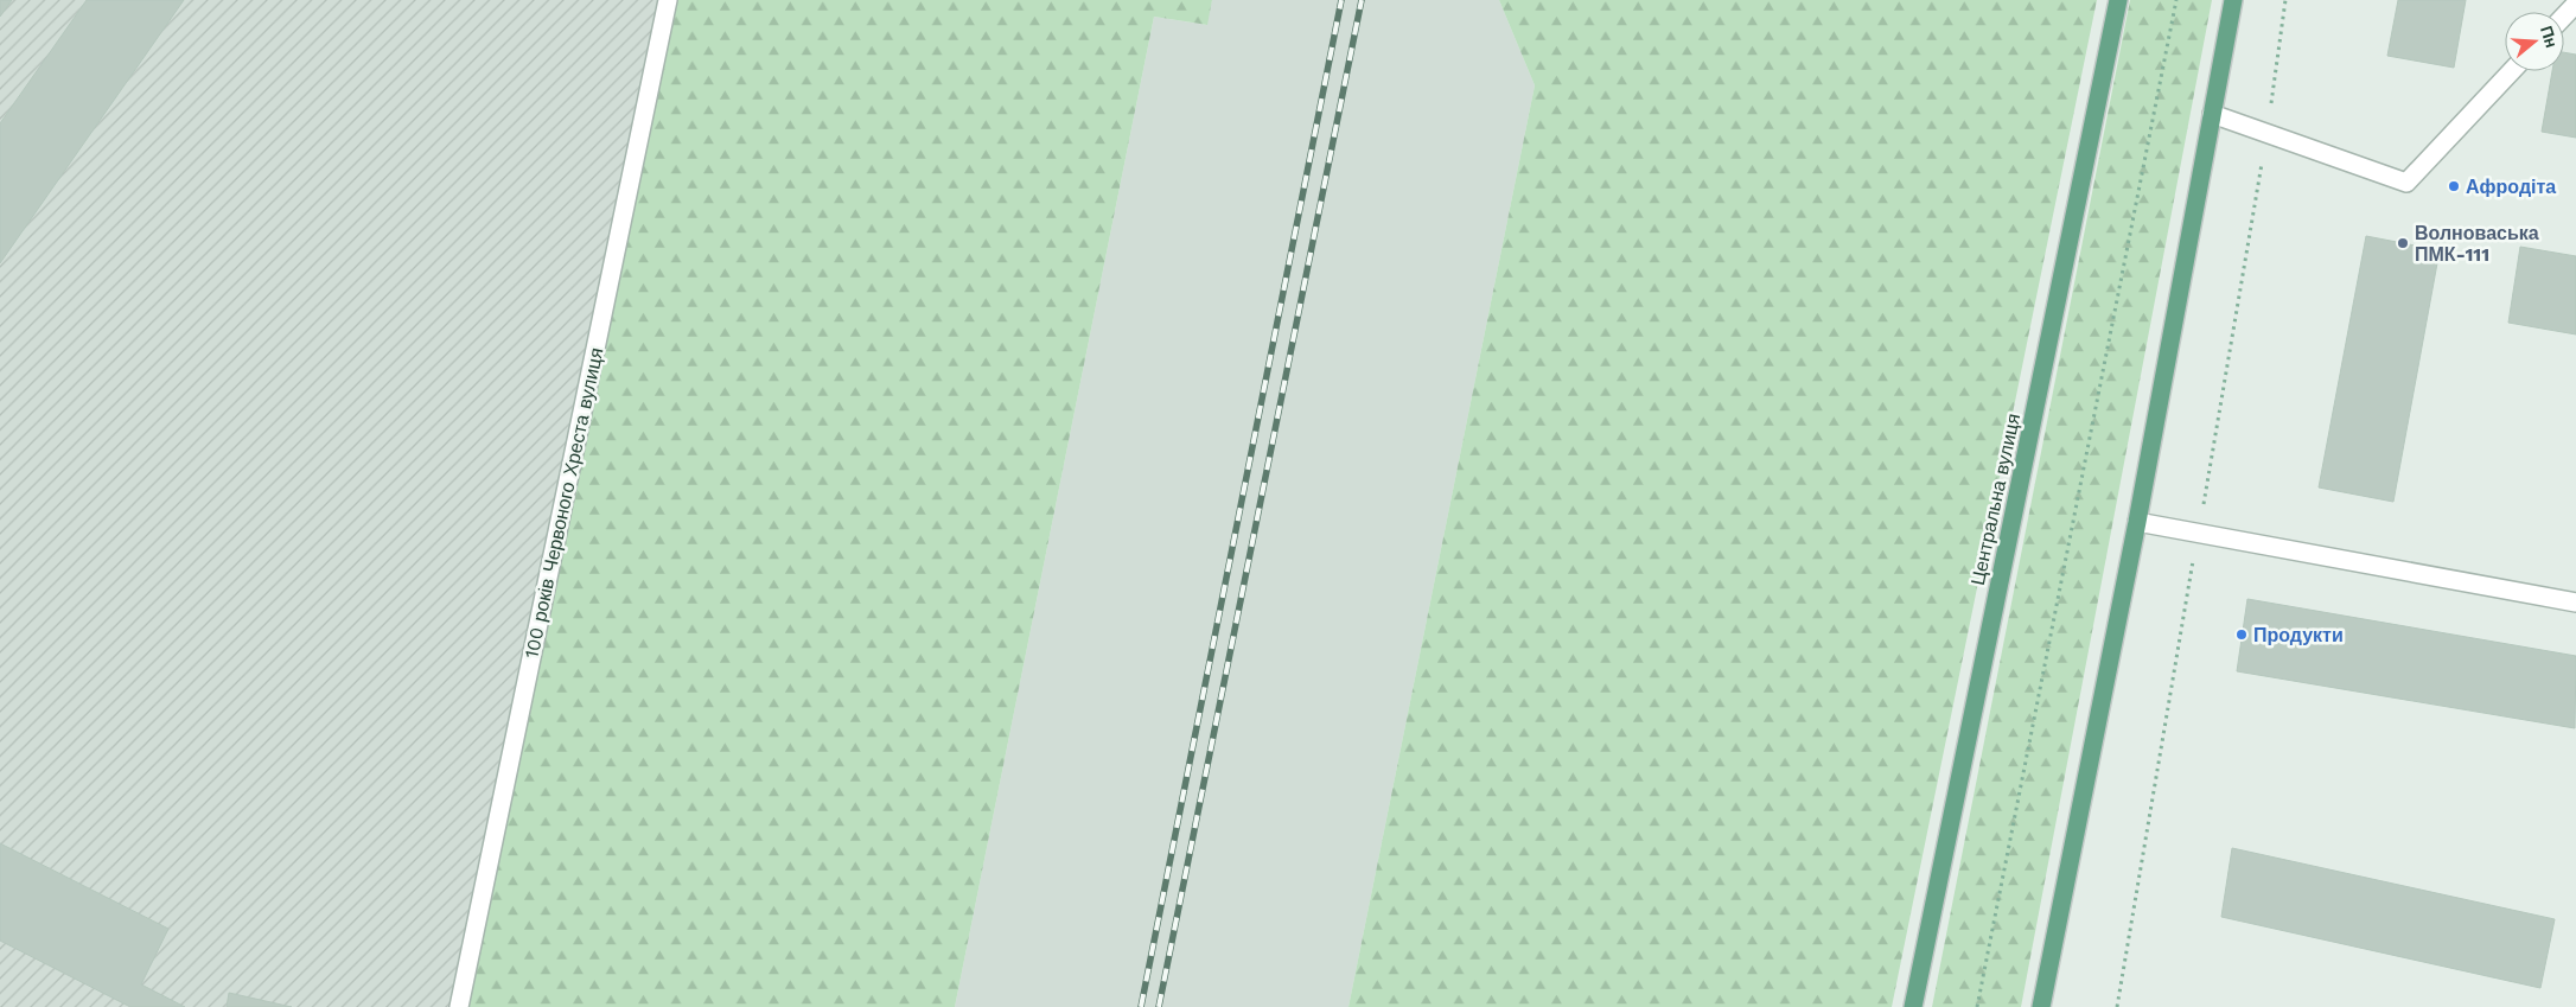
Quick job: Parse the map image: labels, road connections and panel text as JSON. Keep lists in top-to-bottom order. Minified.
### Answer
{"streets":{"main road":["Центральна вулиця"],"street":["100 років Червоного Хреста вулиця"]},"places":["Афродіта","Волноваська ПМК-111","Продукти"],"north":"right"}
